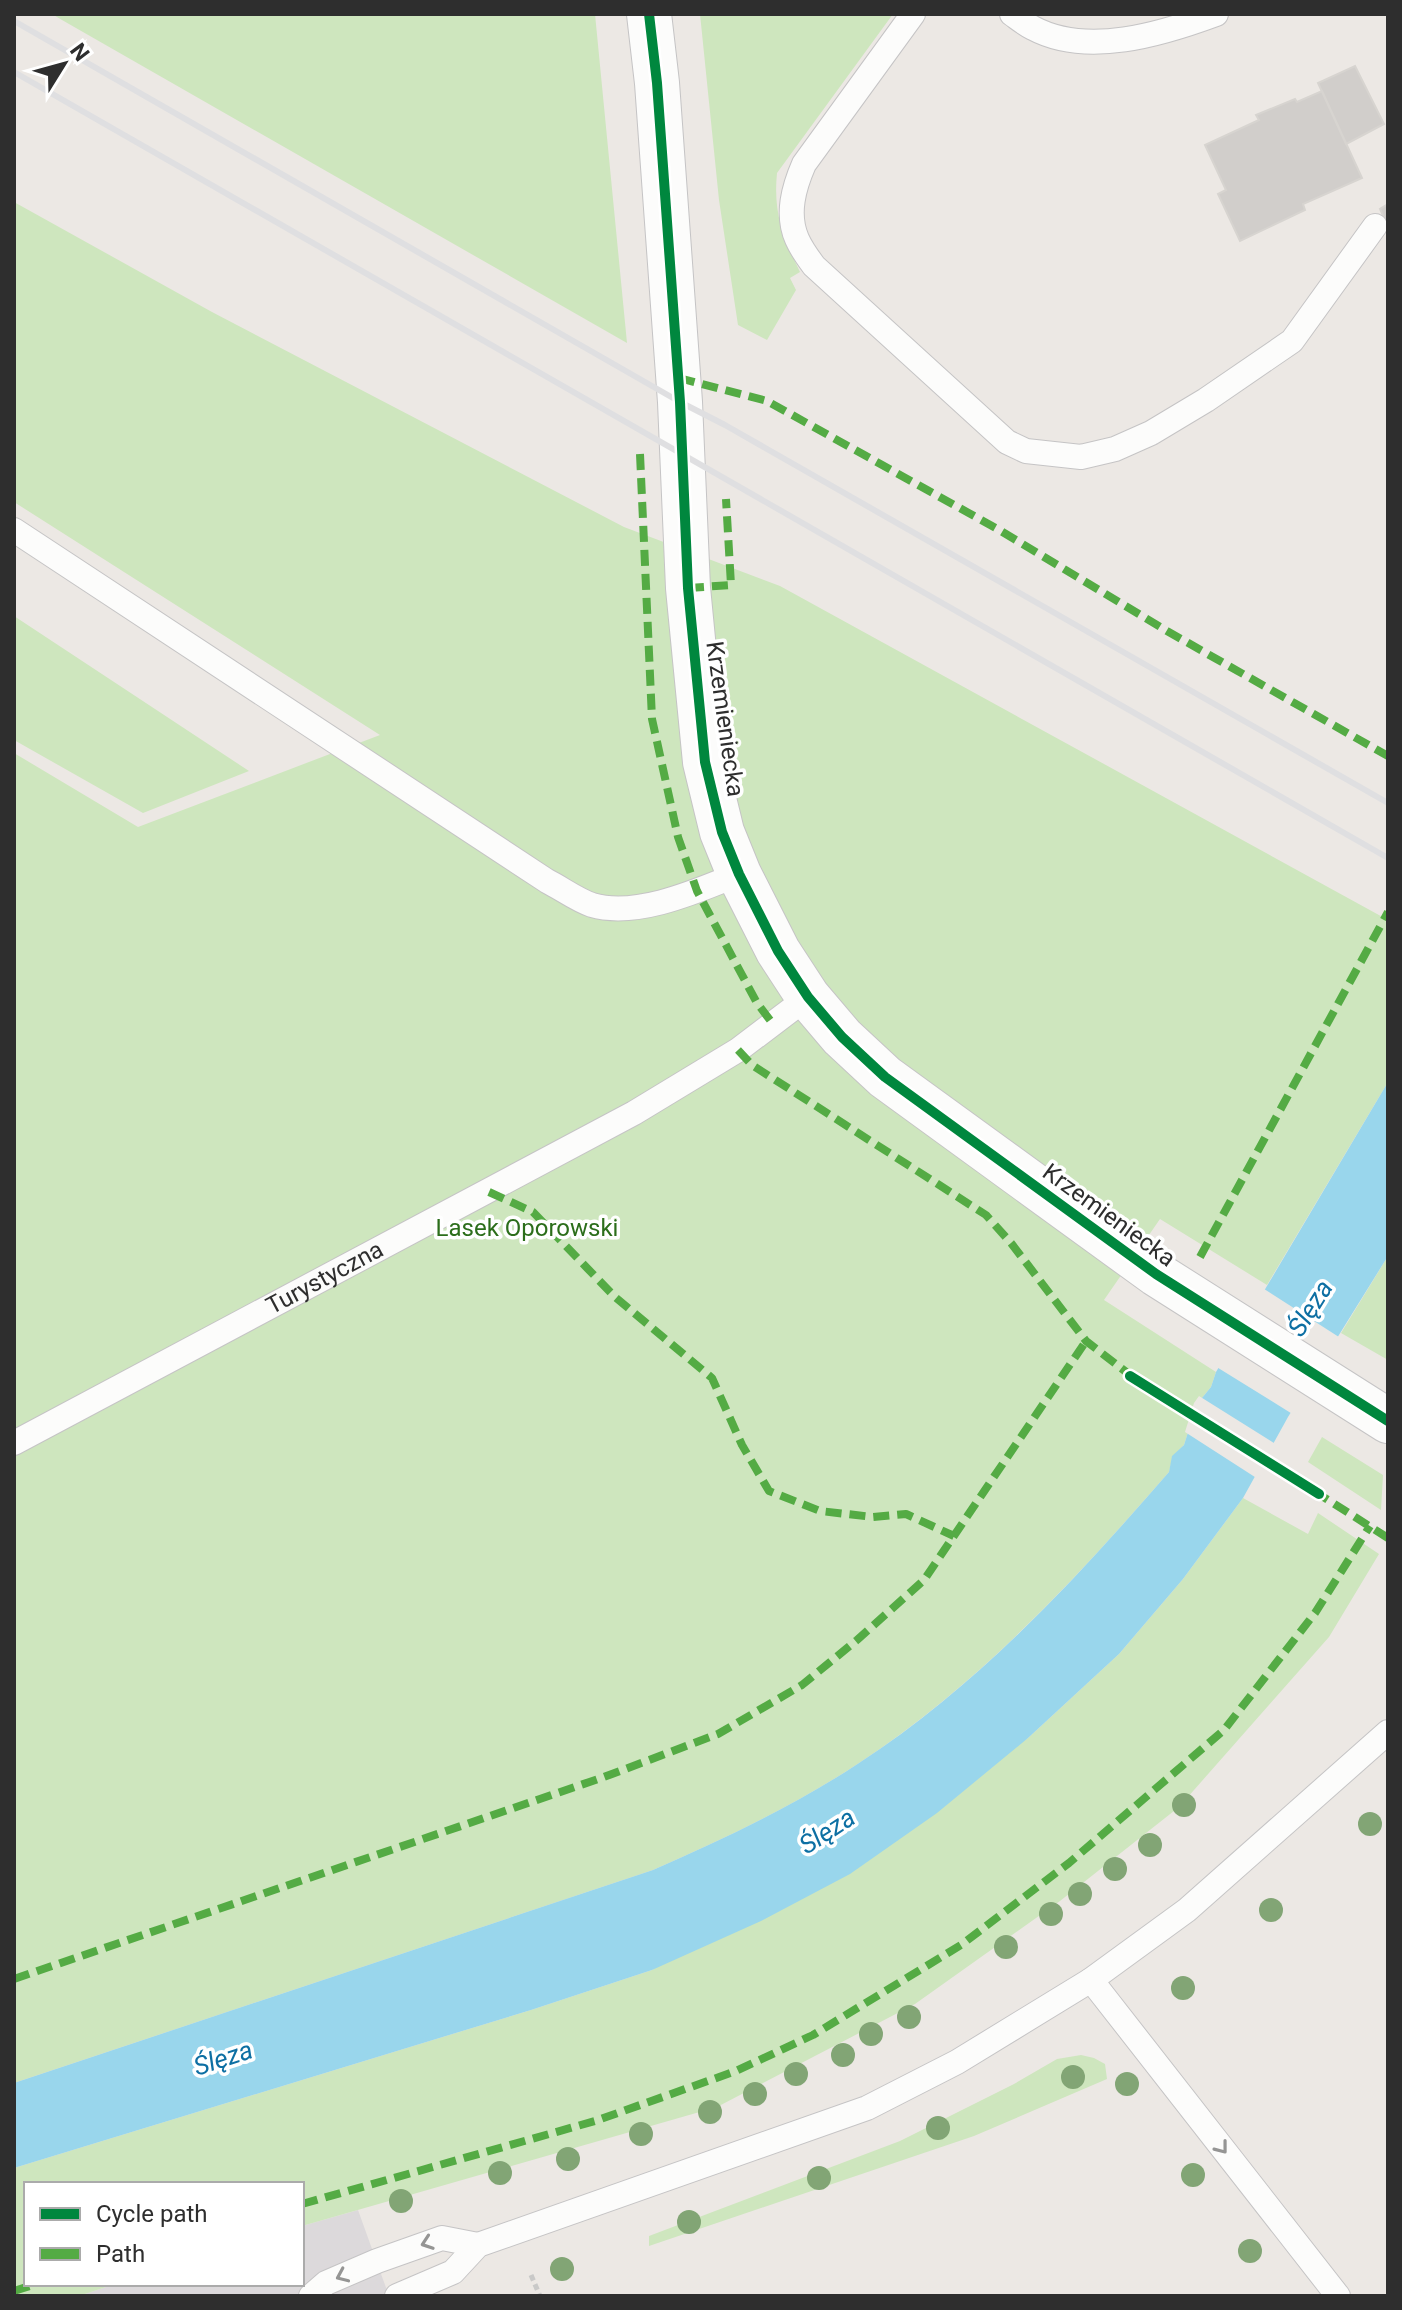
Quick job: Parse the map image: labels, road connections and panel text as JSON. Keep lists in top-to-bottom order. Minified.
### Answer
{"streets":{"street":["Krzemieniecka"],"lane":["Turystyczna"]},"crossings":[["Krzemieniecka","Turystyczna"]],"water":["Ślęza"],"parks":["Lasek Oporowski"],"legend":["Cycle path","Path"],"north":"top right"}
